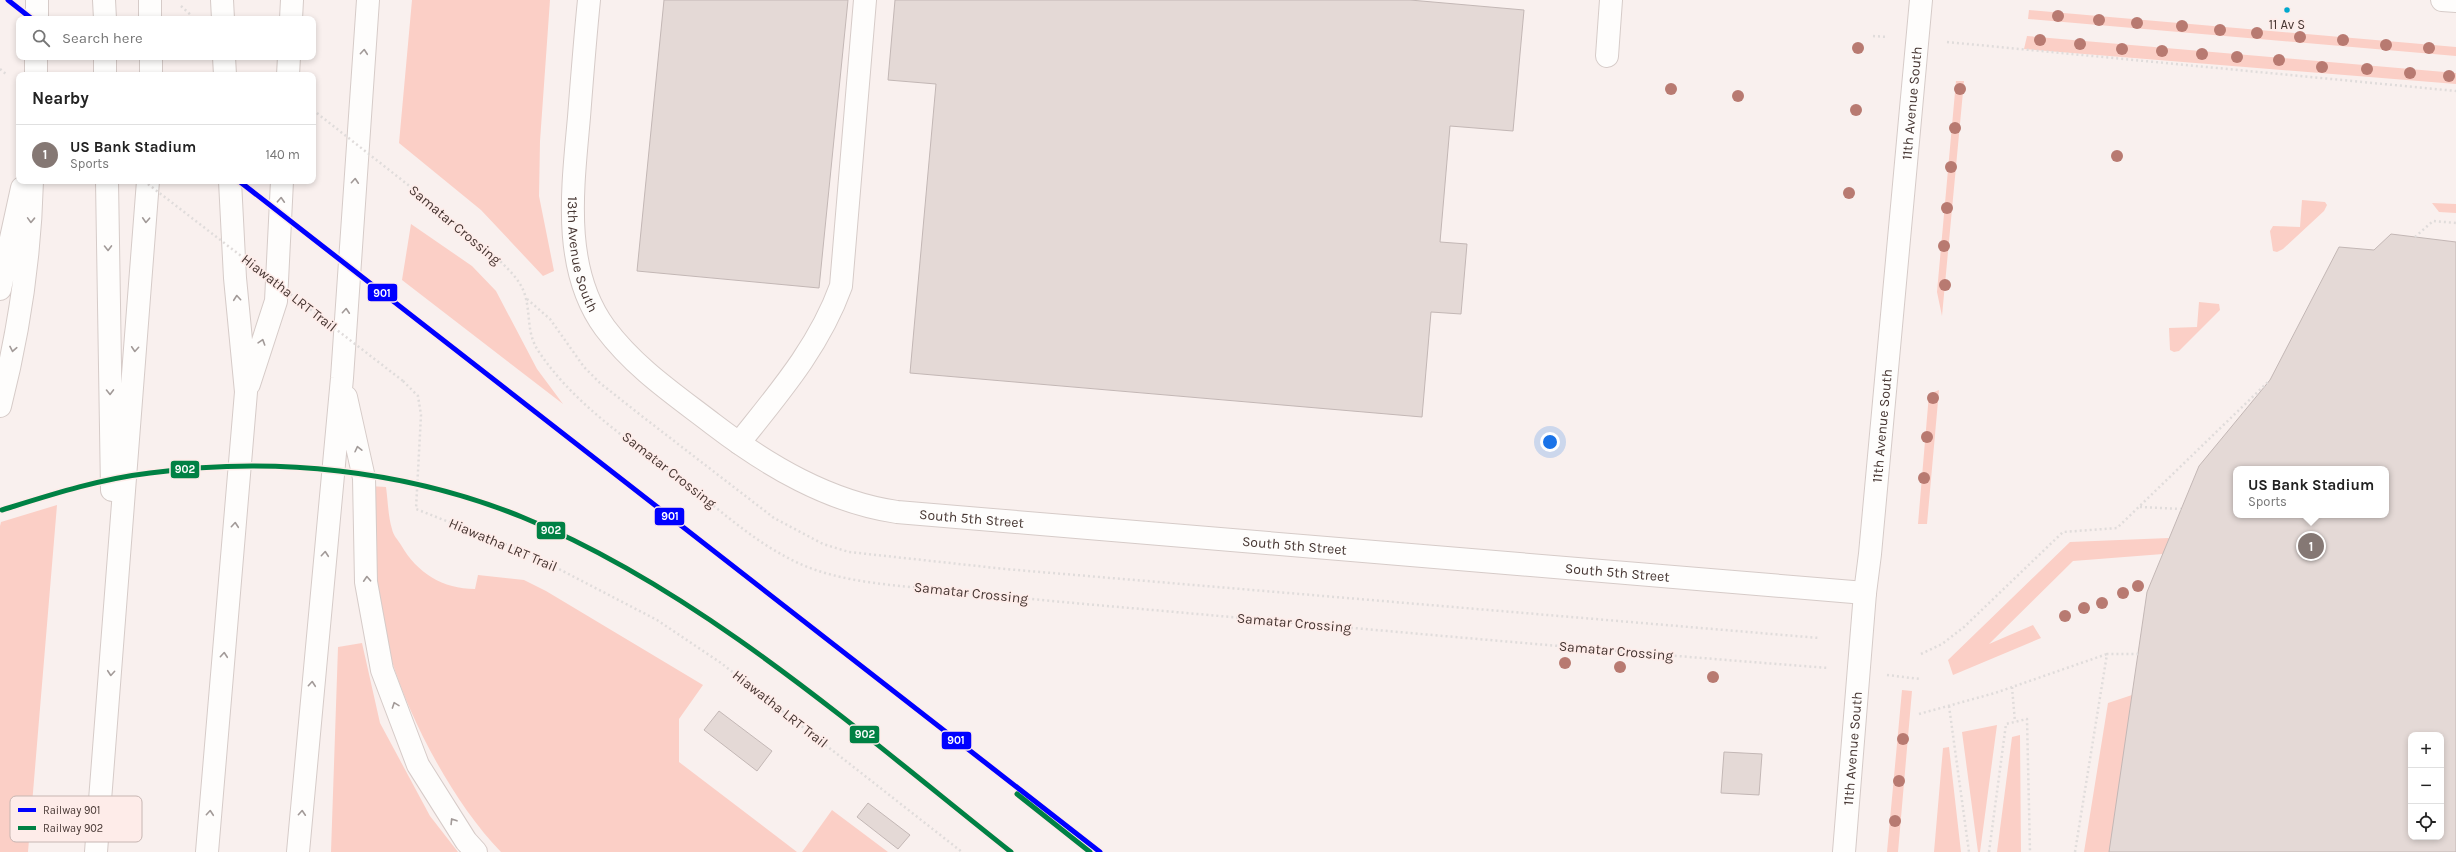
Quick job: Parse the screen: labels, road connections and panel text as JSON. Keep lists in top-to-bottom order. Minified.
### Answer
{"streets":{"main road":["11th Avenue South","13th Avenue South","South 5th Street"],"path":["Samatar Crossing","Hiawatha LRT Trail"]},"crossings":[["11th Avenue South","South 5th Street"],["13th Avenue South","South 5th Street"]],"places":["11 Av S"],"lines":["rail line 901","rail line 902"],"legend":["Railway 901","Railway 902"],"page":{"search":"Search here","heading":"Nearby","list":[{"mark":"1","name":"US Bank Stadium","note":"Sports","value":"140 m"}],"popup":["US Bank Stadium","Sports"],"pins":"1","map_buttons":["+","−"]}}
